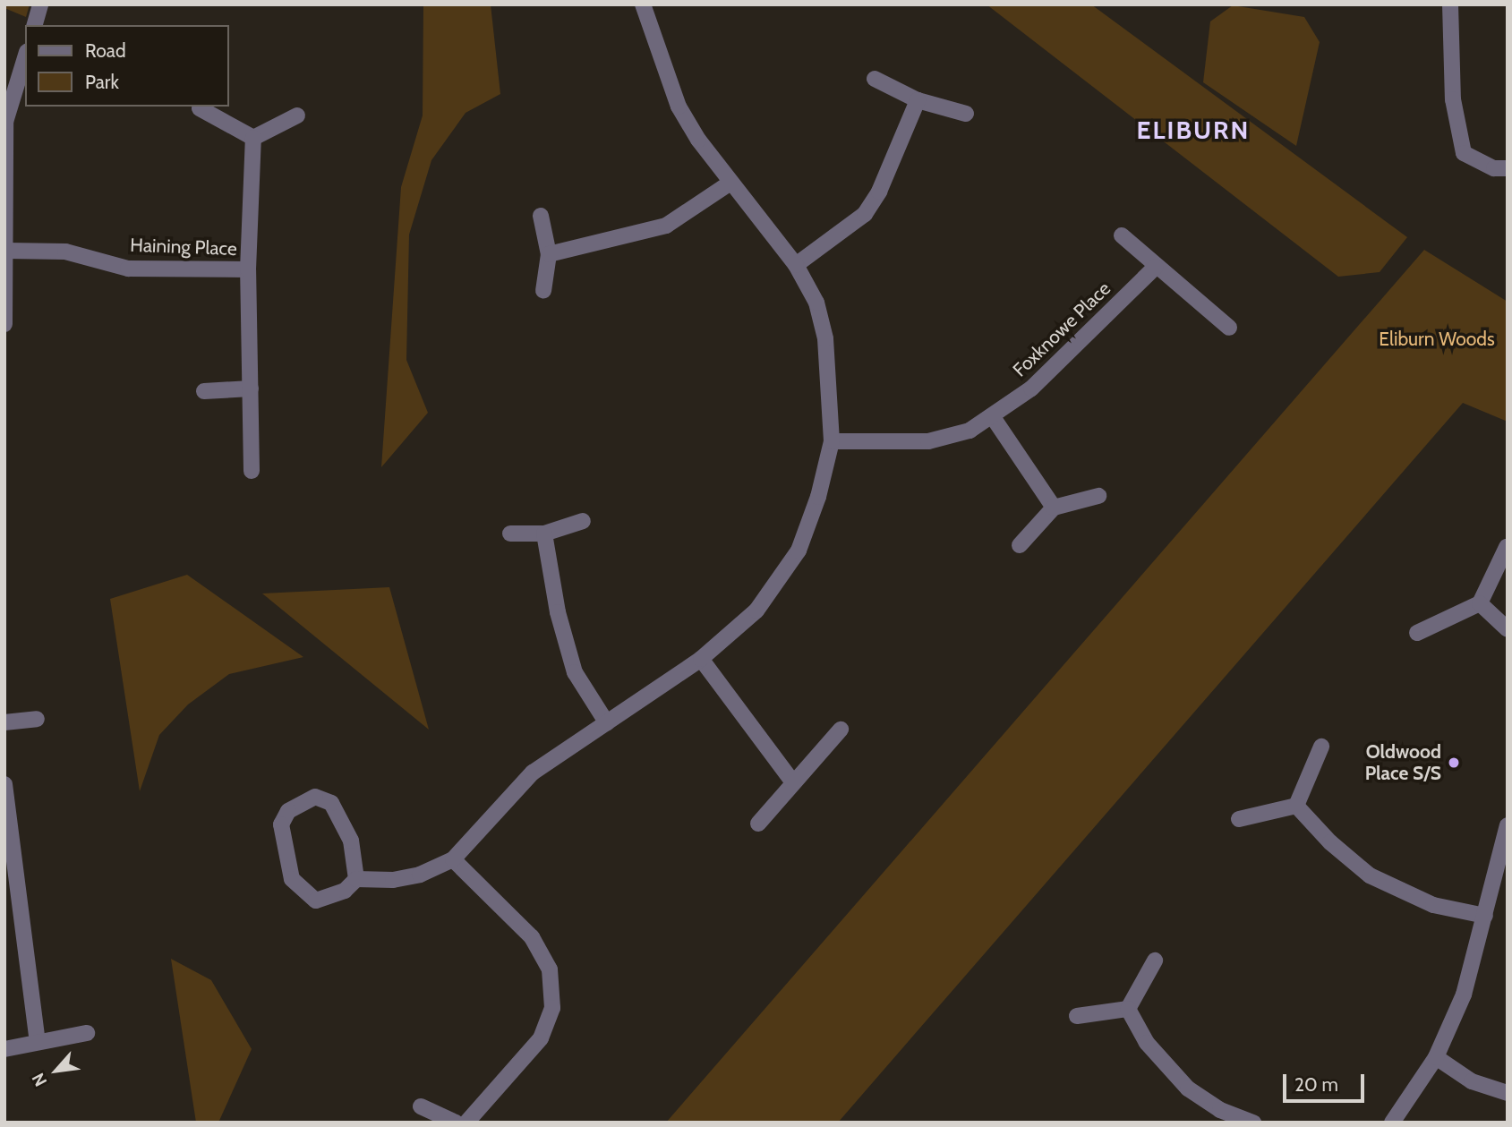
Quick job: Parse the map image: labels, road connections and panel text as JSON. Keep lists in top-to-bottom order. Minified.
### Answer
{"streets":{"street":["Haining Place","Foxknowe Place"]},"districts":["ELIBURN"],"parks":["Eliburn Woods"],"places":["Oldwood Place S/S"],"legend":["Road","Park"],"scale_bar":"20 m","north":"bottom left"}
